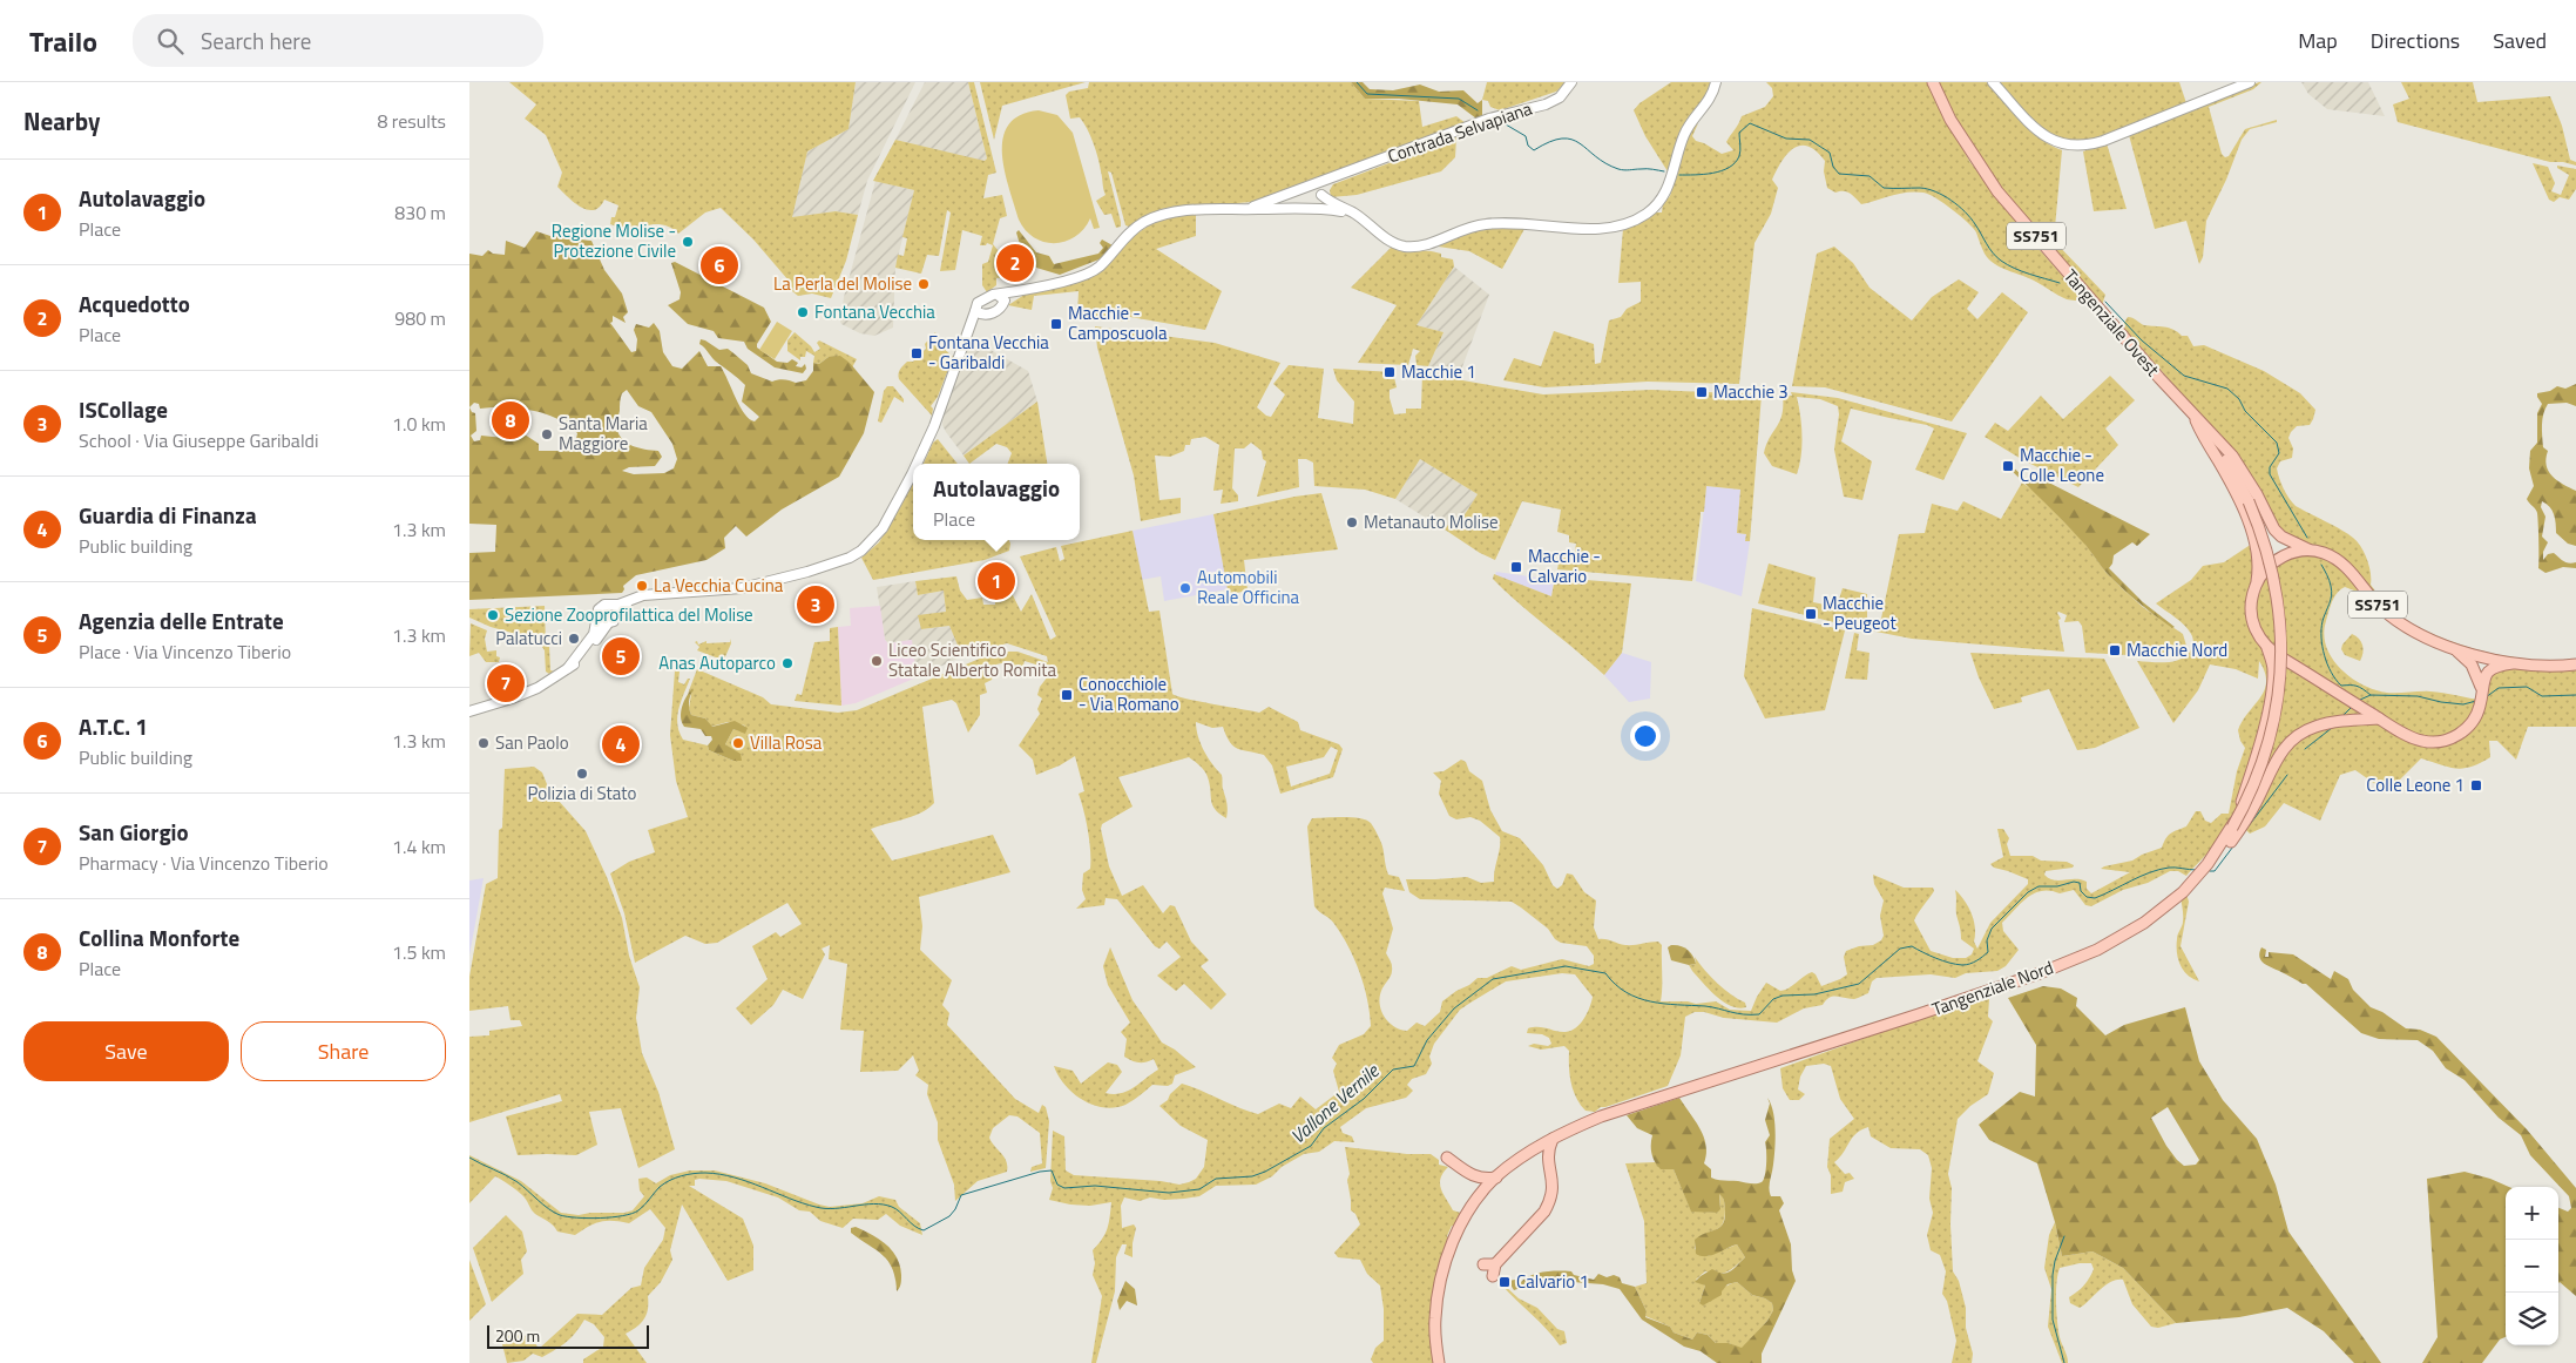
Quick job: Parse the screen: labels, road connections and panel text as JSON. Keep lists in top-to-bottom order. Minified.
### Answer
{"streets":{"main road":["Contrada Selvapiana","SS751","Tangenziale Ovest","Tangenziale Nord"]},"crossings":[["SS751","Tangenziale Ovest"],["Tangenziale Ovest","Tangenziale Nord"]],"water":["Vallone Vernile"],"places":{"other":["Regione Molise - Protezione Civile","La Perla del Molise","Fontana Vecchia","Santa Maria Maggiore","Metanauto Molise","La Vecchia Cucina","Automobili Reale Officina","Sezione Zooprofilattica del Molise","Palatucci","Liceo Scientifico Statale Alberto Romita","Anas Autoparco","San Paolo","Villa Rosa","Polizia di Stato"],"transit":["Macchie - Camposcuola","Fontana Vecchia - Garibaldi","Macchie 1","Macchie 3","Macchie - Colle Leone","Macchie - Calvario","Macchie - Peugeot","Macchie Nord","Conocchiole - Via Romano","Colle Leone 1","Calvario 1"]},"scale_bar":"200 m","page":{"header":"Trailo","search":"Search here","nav":["Map","Directions","Saved"],"heading":["Nearby","8 results"],"list":[{"mark":"1","name":"Autolavaggio","note":"Place","value":"830 m"},{"mark":"2","name":"Acquedotto","note":"Place","value":"980 m"},{"mark":"3","name":"ISCollage","note":"School · Via Giuseppe Garibaldi","value":"1.0 km"},{"mark":"4","name":"Guardia di Finanza","note":"Public building","value":"1.3 km"},{"mark":"5","name":"Agenzia delle Entrate","note":"Place · Via Vincenzo Tiberio","value":"1.3 km"},{"mark":"6","name":"A.T.C. 1","note":"Public building","value":"1.3 km"},{"mark":"7","name":"San Giorgio","note":"Pharmacy · Via Vincenzo Tiberio","value":"1.4 km"},{"mark":"8","name":"Collina Monforte","note":"Place","value":"1.5 km"}],"pins":["2","6","8","1","3","5","7","4"],"popup":["Autolavaggio","Place"],"buttons":["Save","Share"],"map_buttons":["+","−"],"scale":"200 m"}}
